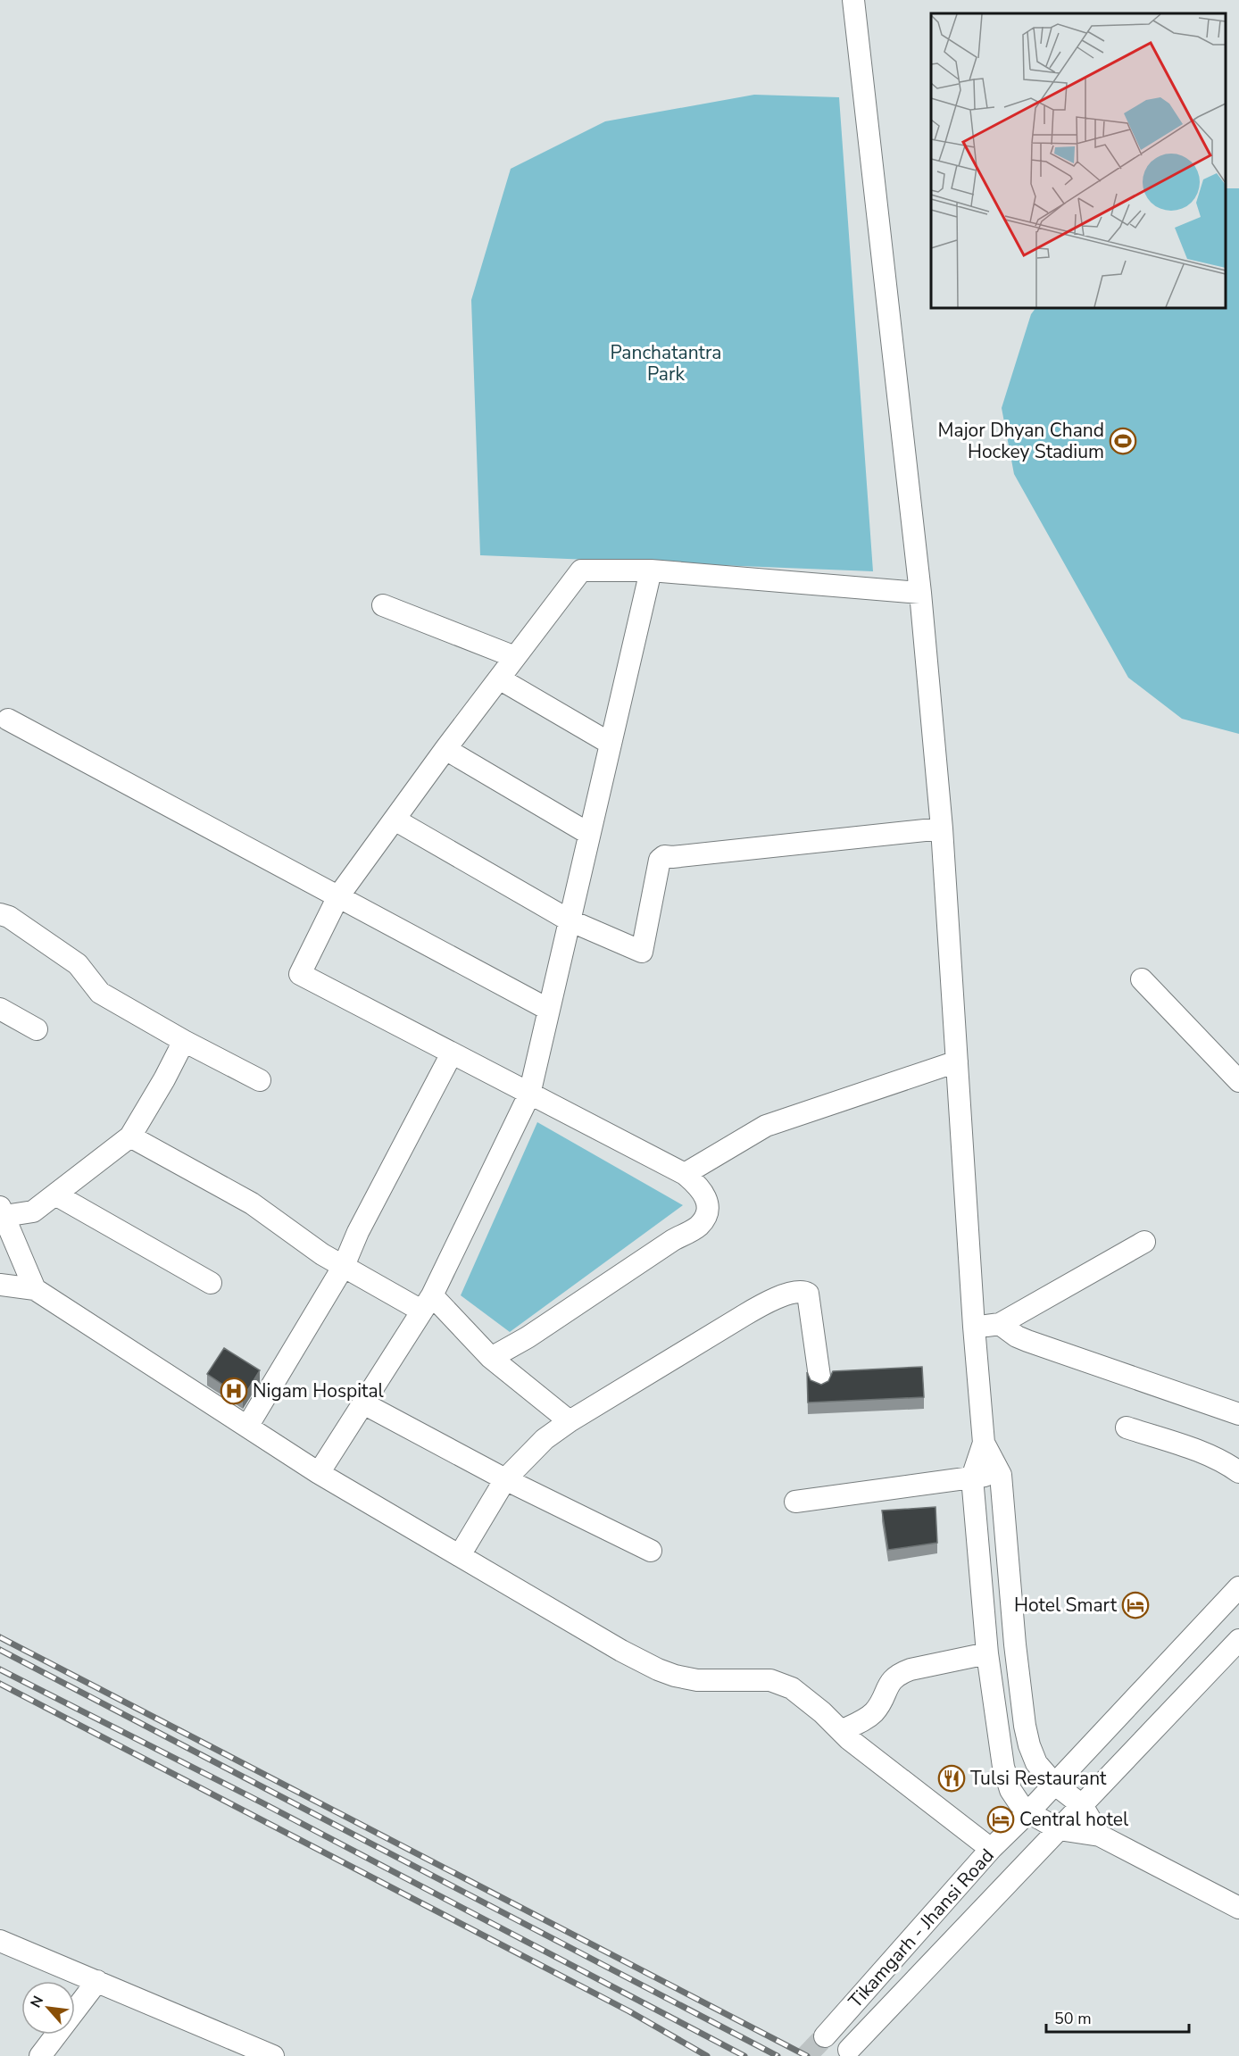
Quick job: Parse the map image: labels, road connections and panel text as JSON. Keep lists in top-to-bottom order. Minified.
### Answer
{"streets":{"street":["Tikamgarh - Jhansi Road"]},"parks":["Panchatantra Park"],"places":{"sports":["Major Dhyan Chand Hockey Stadium"],"hospital":["Nigam Hospital"],"hotel":["Hotel Smart","Central hotel"],"restaurant":["Tulsi Restaurant"]},"scale_bar":"50 m","north":"top left"}
